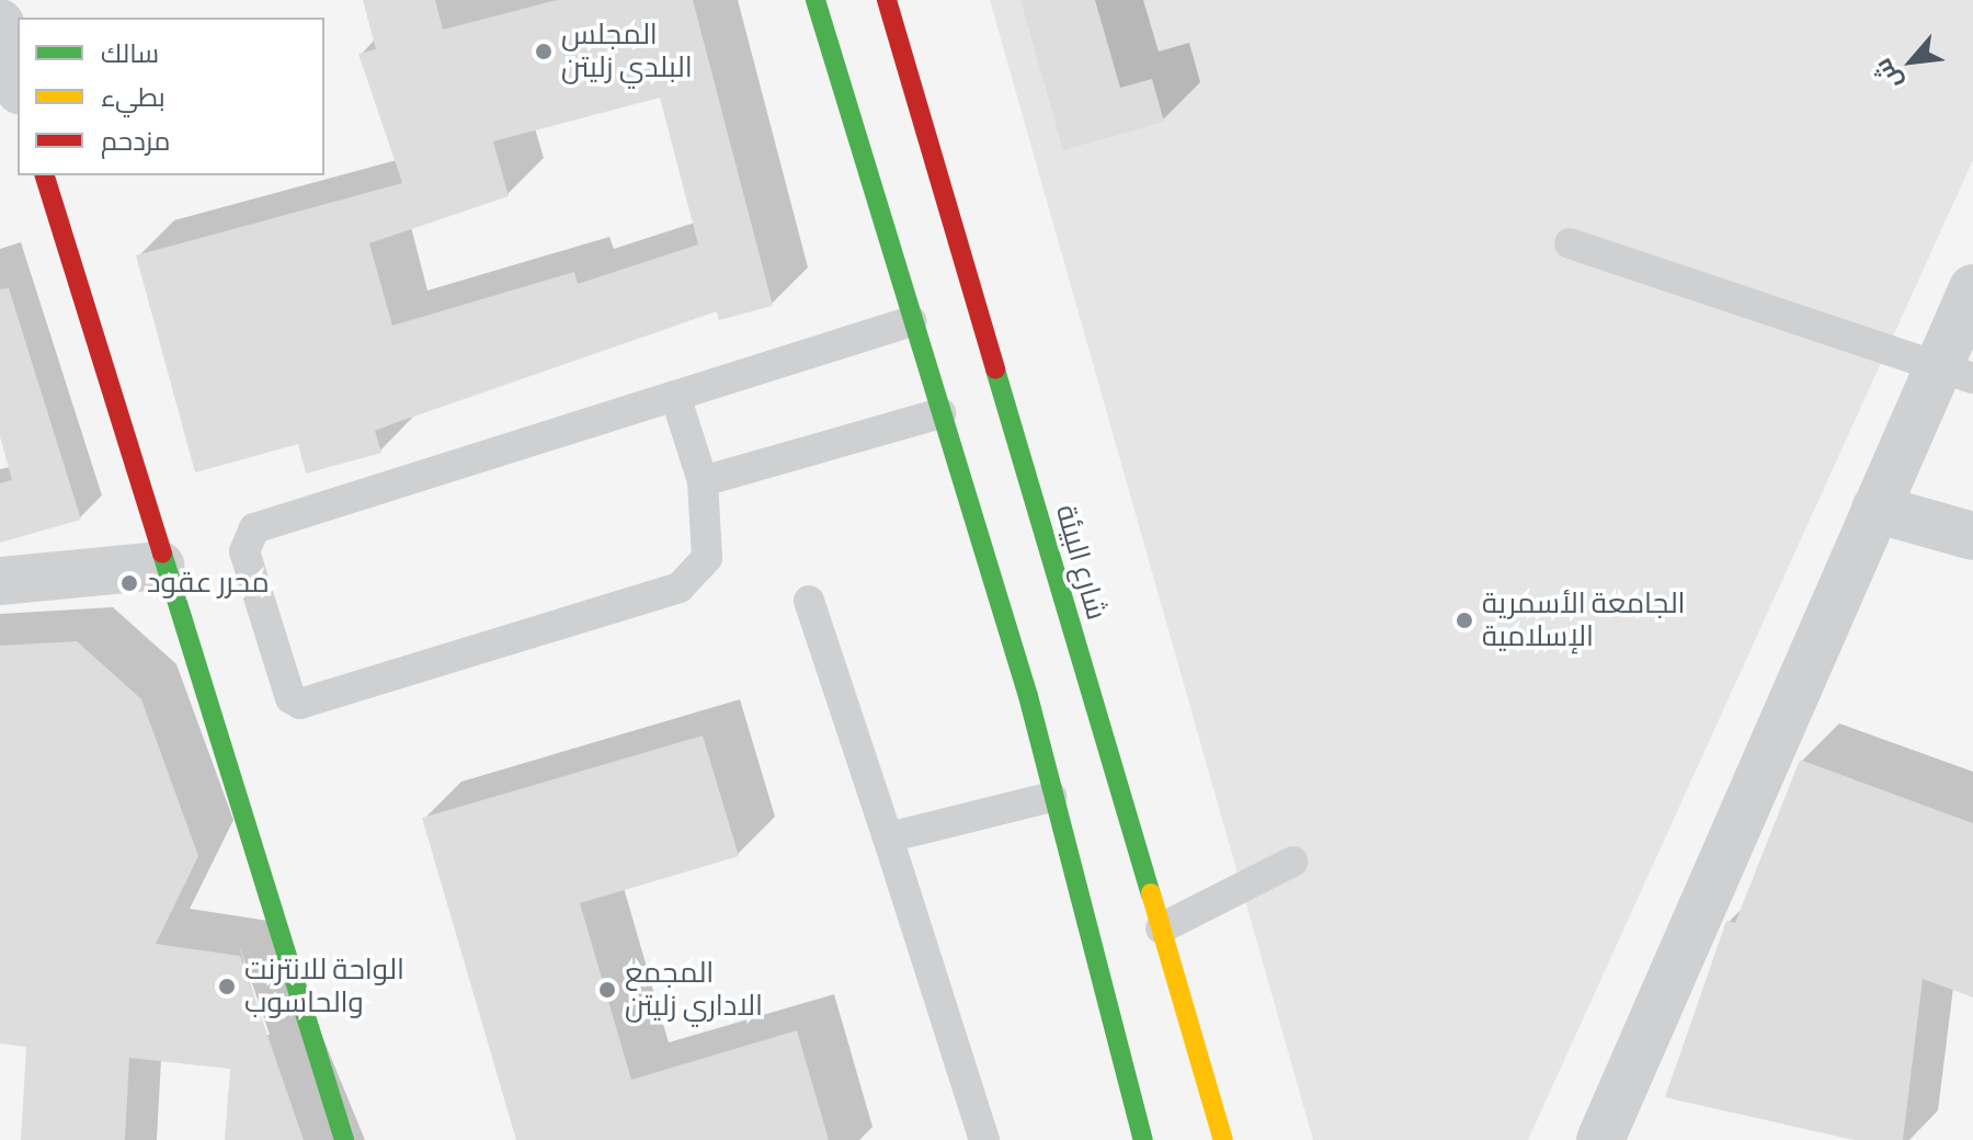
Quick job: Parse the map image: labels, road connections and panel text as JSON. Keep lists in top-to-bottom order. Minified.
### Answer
{"streets":{"main road":["شارع البيئة"]},"places":["المجلس البلدي زليتن","محرر عقود","الجامعة الأسمرية الإسلامية","الواحة للانترنت والحاسوب","المجمع الاداري زليتن"],"legend":["سالك","بطيء","مزدحم"],"north":"bottom left"}
